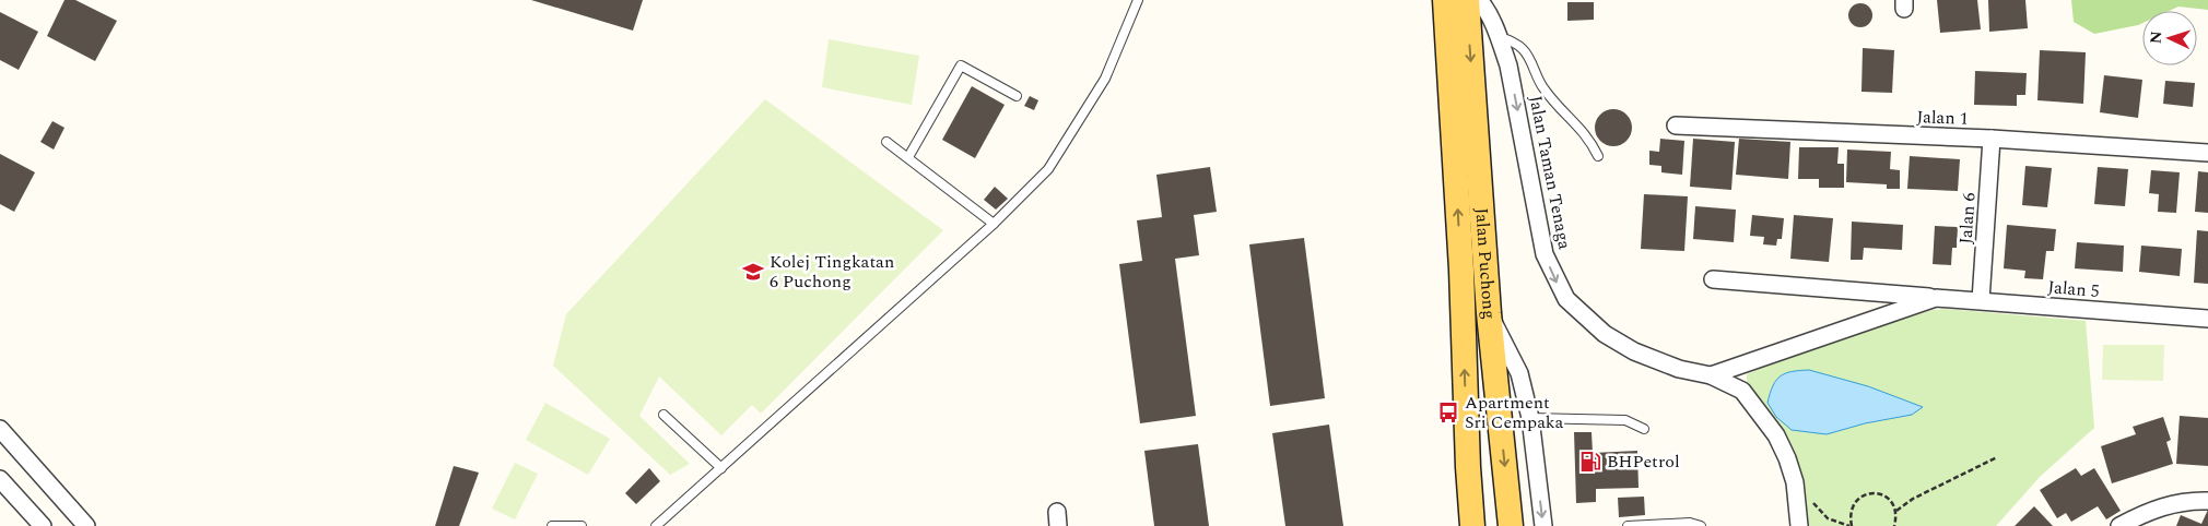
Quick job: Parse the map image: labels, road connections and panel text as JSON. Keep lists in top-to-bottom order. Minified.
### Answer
{"streets":{"main road":["Jalan Puchong"],"street":["Jalan 1","Jalan Taman Tenaga","Jalan 6","Jalan 5"]},"crossings":[["Jalan 1","Jalan 6"],["Jalan Taman Tenaga","Jalan 5"],["Jalan 6","Jalan 5"]],"places":{"school or university":["Kolej Tingkatan 6 Puchong"],"bus stop":["Apartment Sri Cempaka"],"fuel station":["BHPetrol"]},"north":"left"}
